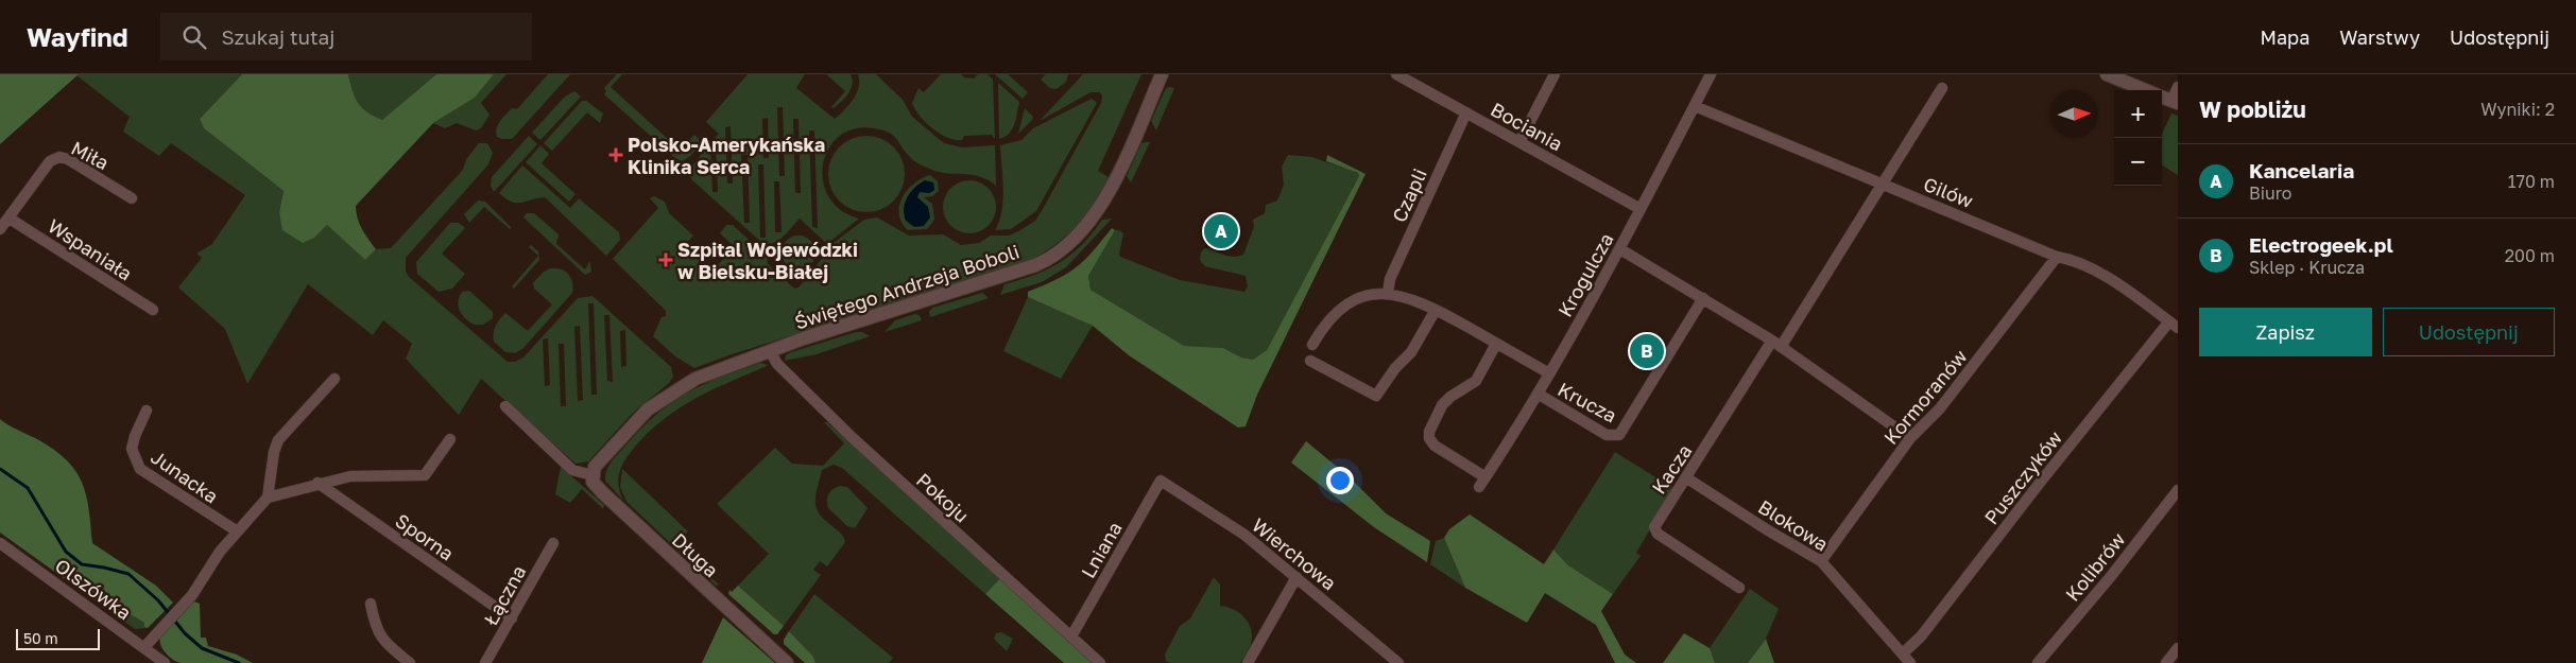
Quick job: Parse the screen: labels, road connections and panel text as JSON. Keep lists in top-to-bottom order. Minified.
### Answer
{"streets":{"street":["Bociania","Miła","Gilów","Czapli","Wspaniała","Krogulcza","Świętego Andrzeja Boboli","Kormoranów","Krucza","Kacza","Junacka","Puszczyków","Pokoju","Blokowa","Sporna","Lniana","Wierchowa","Długa","Kolibrów","Olszówka","Łączna"]},"crossings":[["Bociania","Czapli"],["Bociania","Krogulcza"],["Miła","Wspaniała"],["Gilów","Krogulcza"],["Gilów","Kormoranów"],["Gilów","Kacza"],["Gilów","Puszczyków"],["Krogulcza","Krucza"],["Świętego Andrzeja Boboli","Pokoju"],["Świętego Andrzeja Boboli","Długa"],["Kormoranów","Blokowa"],["Kacza","Blokowa"],["Puszczyków","Blokowa"],["Pokoju","Lniana"],["Sporna","Łączna"],["Lniana","Wierchowa"]],"places":{"health":["Polsko-Amerykańska Klinika Serca","Szpital Wojewódzki w Bielsku-Białej"]},"scale_bar":"50 m","north":"right","page":{"header":"Wayfind","search":"Szukaj tutaj","nav":["Mapa","Warstwy","Udostępnij"],"heading":["W pobliżu","Wyniki: 2"],"map_buttons":["+","−"],"list":[{"mark":"A","name":"Kancelaria","note":"Biuro","value":"170 m"},{"mark":"B","name":"Electrogeek.pl","note":"Sklep · Krucza","value":"200 m"}],"pins":["A","B"],"buttons":["Zapisz","Udostępnij"],"scale":"50 m"}}
